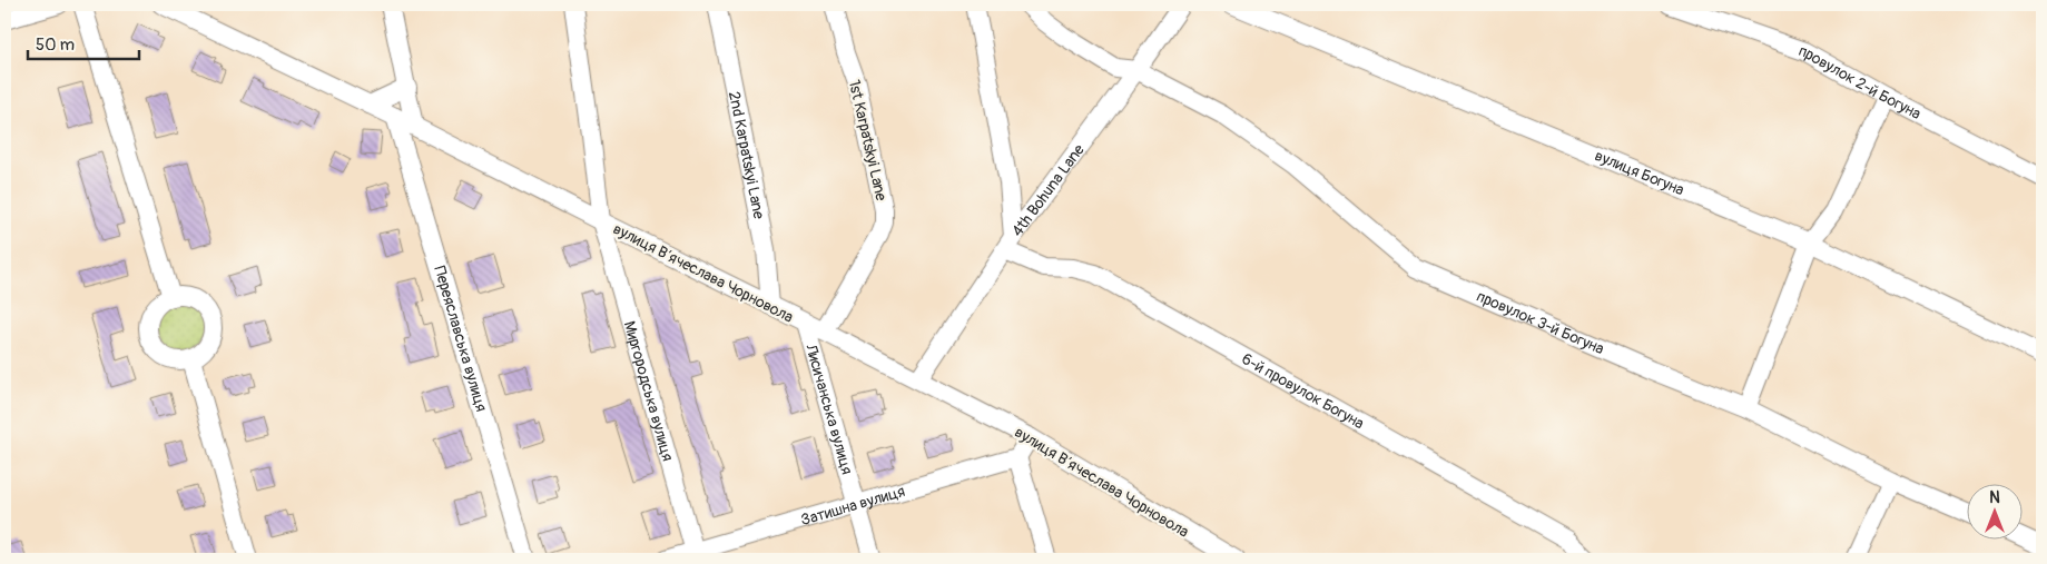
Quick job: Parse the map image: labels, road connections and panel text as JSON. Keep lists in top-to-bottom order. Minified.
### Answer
{"streets":{"street":["провулок 2-й Богуна","1st Karpatskyi Lane","2nd Karpatskyi Lane","вулиця Богуна","4th Bohuna Lane","вулиця Вʼячеслава Чорновола","провулок 3-й Богуна","Переяславська вулиця","Миргородська вулиця","6-й провулок Богуна","Лисичанська вулиця","Затишна вулиця"]},"crossings":[["1st Karpatskyi Lane","вулиця Вʼячеслава Чорновола"],["2nd Karpatskyi Lane","вулиця Вʼячеслава Чорновола"],["4th Bohuna Lane","вулиця Вʼячеслава Чорновола"],["4th Bohuna Lane","провулок 3-й Богуна"],["4th Bohuna Lane","6-й провулок Богуна"],["вулиця Вʼячеслава Чорновола","Переяславська вулиця"],["вулиця Вʼячеслава Чорновола","Миргородська вулиця"],["вулиця Вʼячеслава Чорновола","Лисичанська вулиця"],["Миргородська вулиця","Затишна вулиця"],["Лисичанська вулиця","Затишна вулиця"]],"scale_bar":"50 m","north":"top"}
